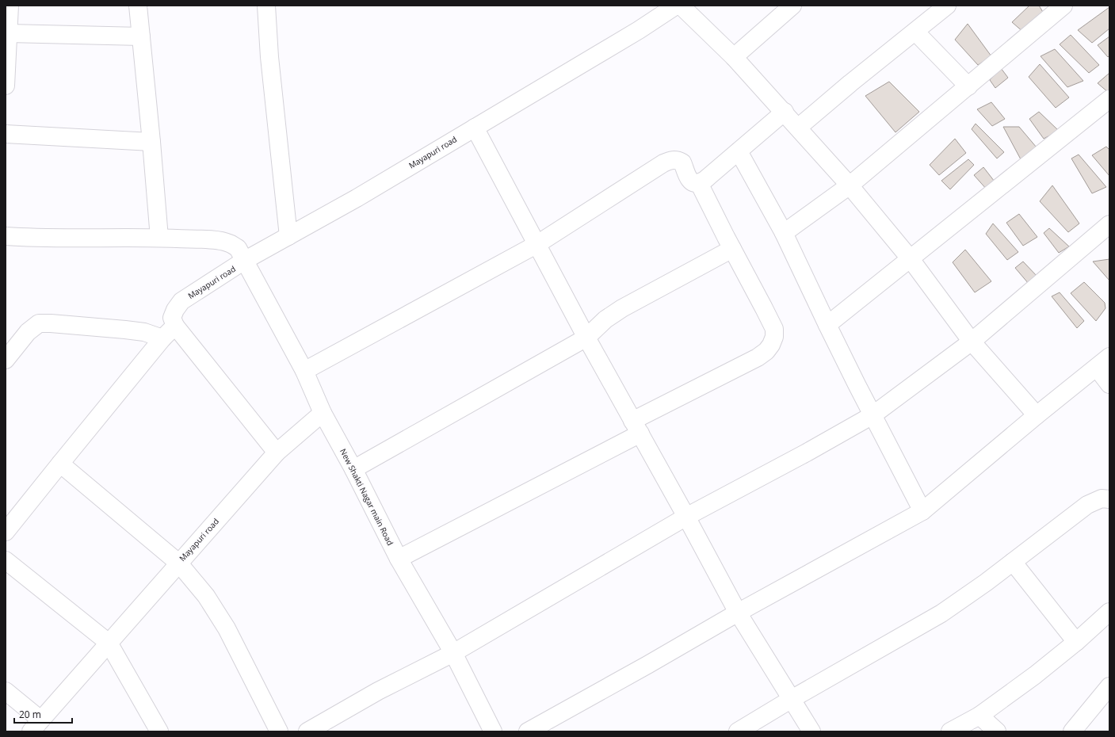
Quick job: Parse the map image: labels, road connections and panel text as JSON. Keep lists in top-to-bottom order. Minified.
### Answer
{"streets":{"street":["Mayapuri road","New Shakti Nagar main Road"]},"crossings":[["Mayapuri road","New Shakti Nagar main Road"]],"scale_bar":"20 m"}
